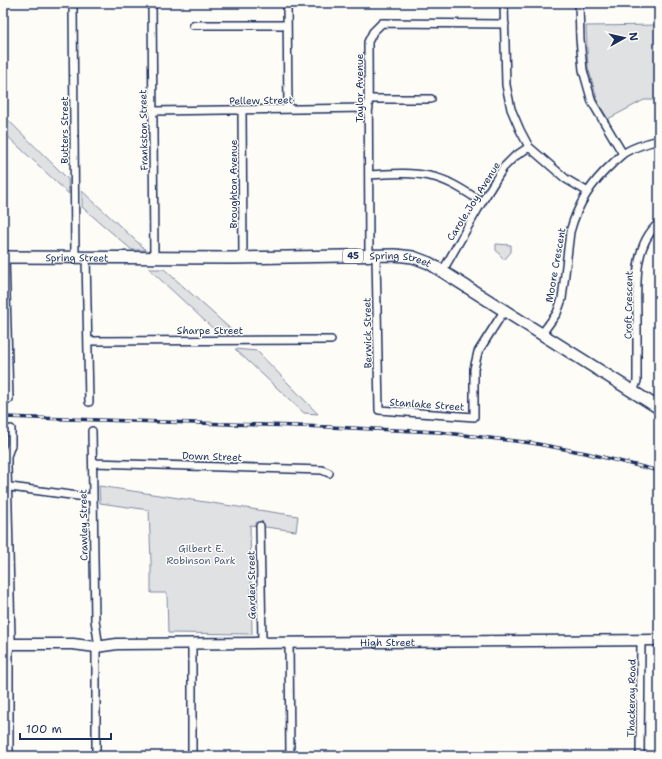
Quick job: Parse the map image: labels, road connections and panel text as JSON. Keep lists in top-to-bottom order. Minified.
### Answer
{"streets":{"main road":["45","Spring Street","High Street"],"street":["Taylor Avenue","Pellew Street","Butters Street","Frankston Street","Broughton Avenue","Carole Joy Avenue","Moore Crescent","Croft Crescent","Sharpe Street","Berwick Street","Stanlake Street","Down Street","Crawley Street","Garden Street","Thackeray Road"]},"crossings":[["Taylor Avenue","Pellew Street"],["Taylor Avenue","Spring Street"],["Taylor Avenue","Berwick Street"],["Pellew Street","Frankston Street"],["Pellew Street","Broughton Avenue"],["Butters Street","Spring Street"],["Frankston Street","Spring Street"],["Broughton Avenue","Spring Street"],["Carole Joy Avenue","Spring Street"],["Spring Street","Moore Crescent"],["Spring Street","Croft Crescent"],["Spring Street","Berwick Street"],["Spring Street","Stanlake Street"],["Berwick Street","Stanlake Street"],["Down Street","Crawley Street"],["Crawley Street","High Street"],["Garden Street","High Street"],["High Street","Thackeray Road"]],"parks":["Gilbert E. Robinson Park"],"scale_bar":"100 m","north":"right"}
